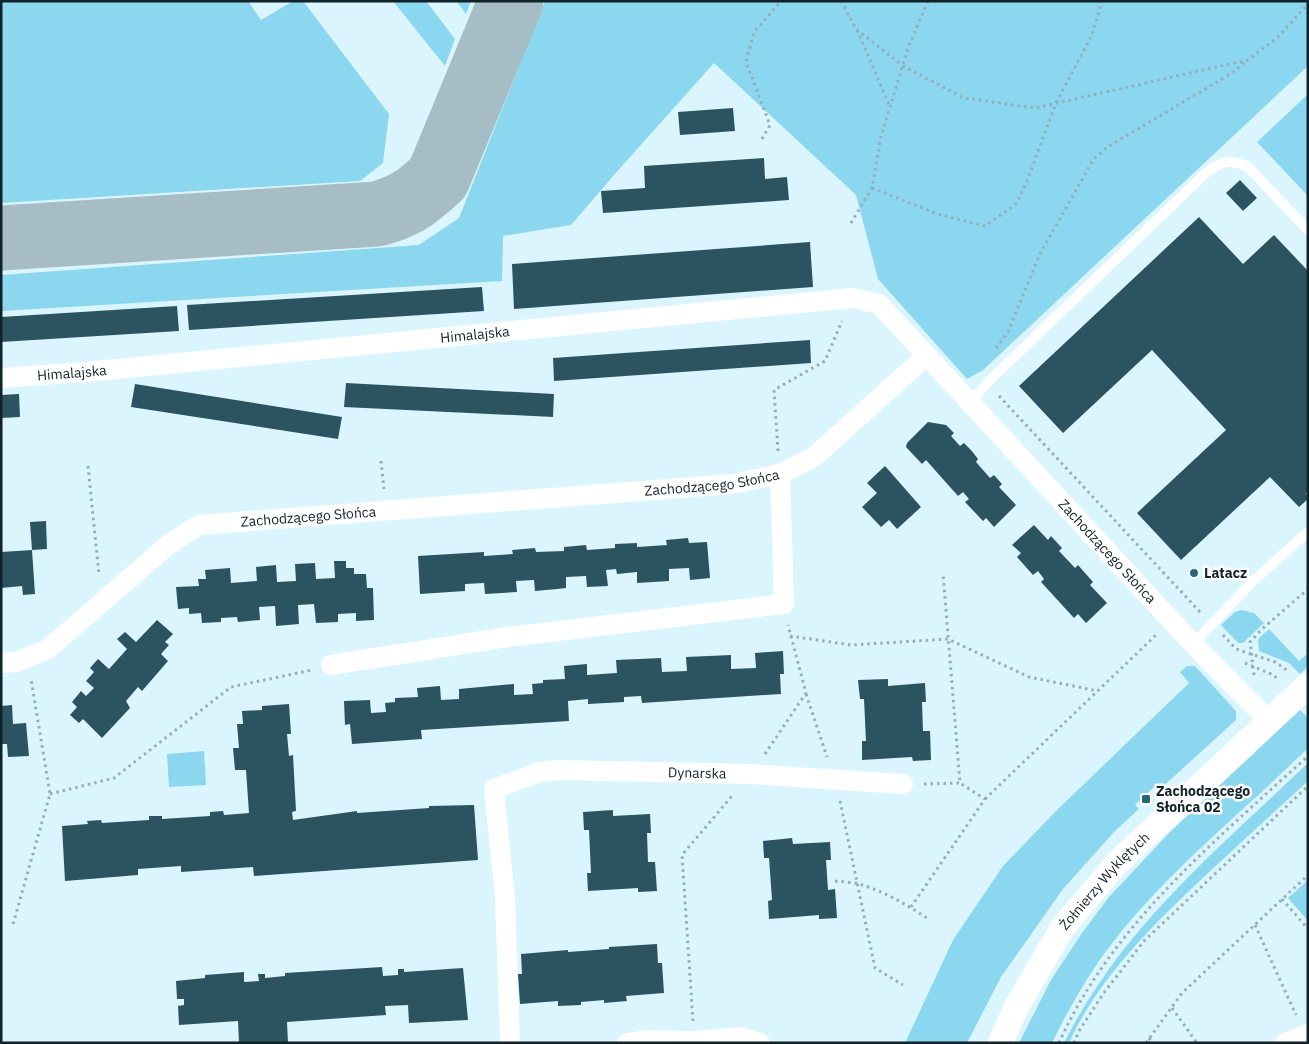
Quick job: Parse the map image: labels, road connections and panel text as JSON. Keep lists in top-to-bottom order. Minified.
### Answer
{"streets":{"street":["Himalajska","Zachodzącego Słońca","Dynarska","Żołnierzy Wyklętych"]},"crossings":[["Himalajska","Zachodzącego Słońca"],["Zachodzącego Słońca","Żołnierzy Wyklętych"]],"places":{"other":["Latacz"],"transit":["Zachodzącego Słońca 02"]}}
